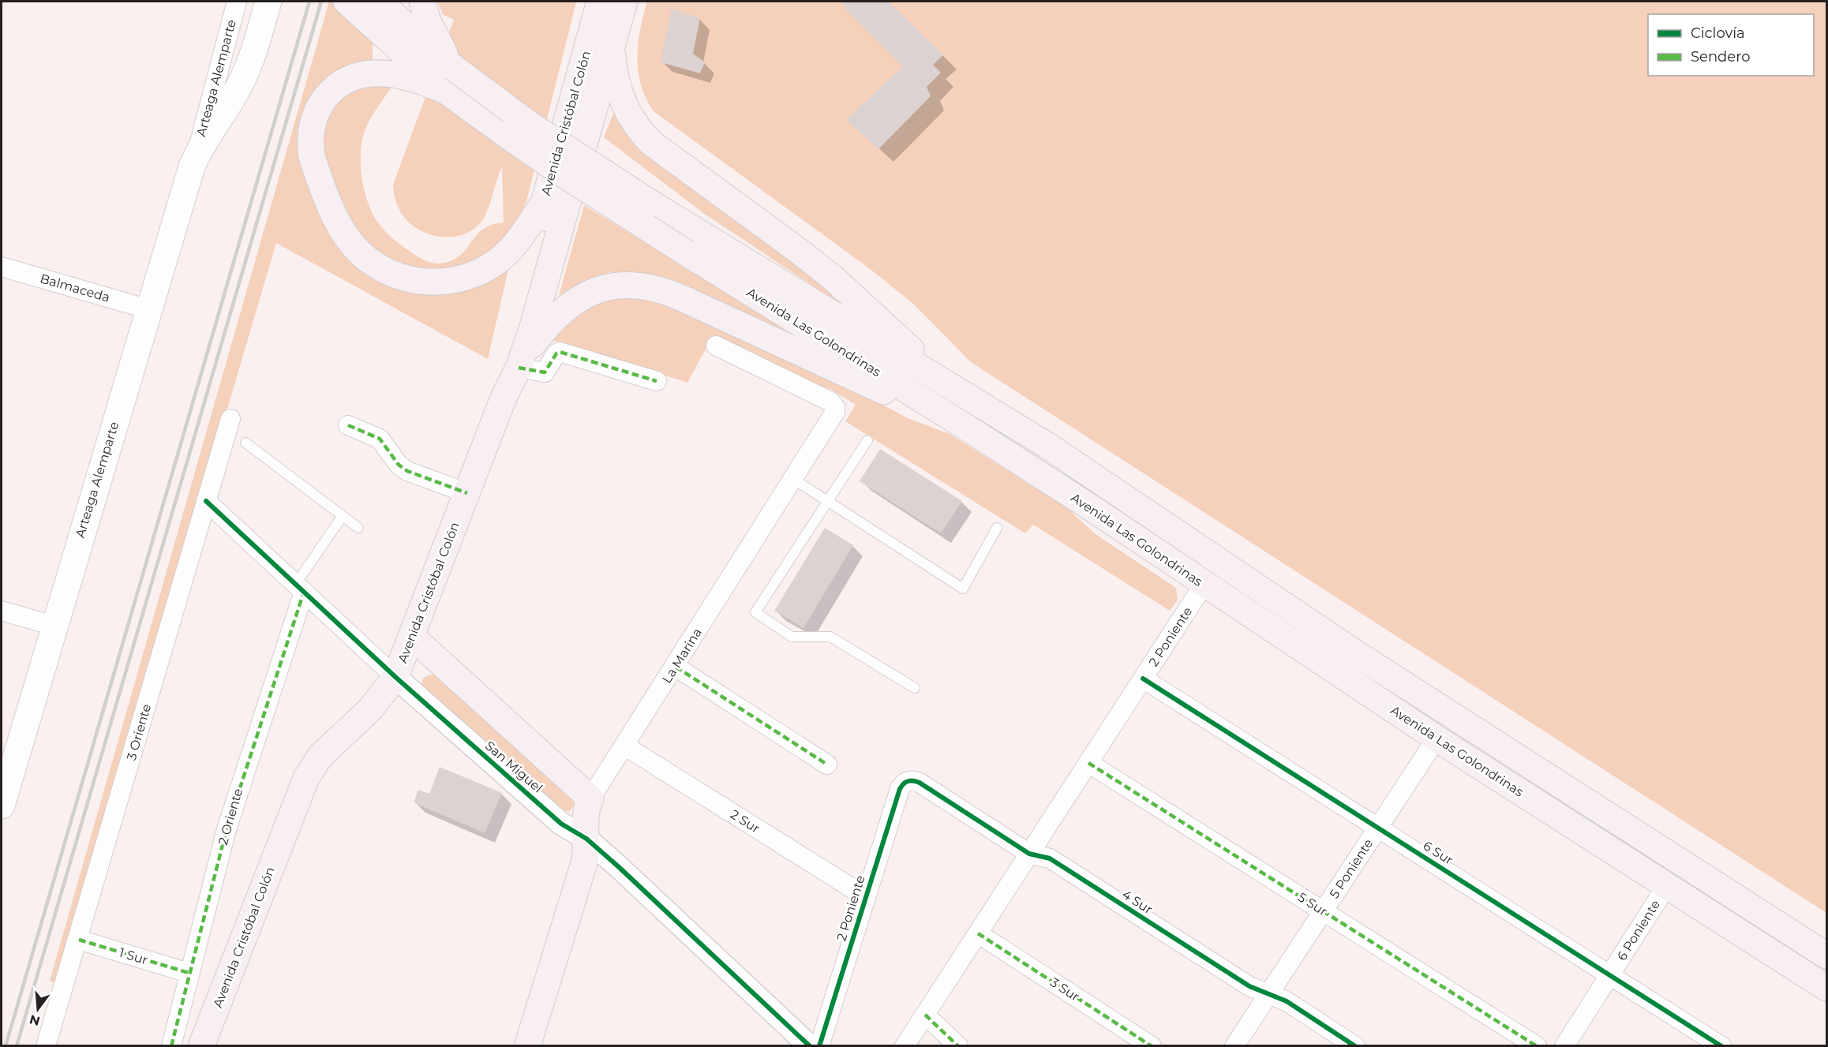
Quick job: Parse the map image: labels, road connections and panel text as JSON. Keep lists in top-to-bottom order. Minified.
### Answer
{"streets":{"main road":["Arteaga Alemparte","Avenida Cristóbal Colón","Avenida Las Golondrinas","La Marina"],"street":["Balmaceda","2 Poniente","3 Oriente","San Miguel","2 Oriente","2 Sur","6 Sur","5 Poniente","4 Sur","5 Sur","6 Poniente","1 Sur","3 Sur"]},"crossings":[["Arteaga Alemparte","Balmaceda"],["Avenida Cristóbal Colón","San Miguel"],["Avenida Las Golondrinas","2 Poniente"],["Avenida Las Golondrinas","5 Poniente"],["Avenida Las Golondrinas","6 Poniente"],["2 Poniente","2 Sur"],["2 Poniente","6 Sur"],["2 Poniente","4 Sur"],["2 Poniente","5 Sur"],["2 Poniente","3 Sur"],["La Marina","San Miguel"],["La Marina","2 Sur"],["3 Oriente","San Miguel"],["3 Oriente","1 Sur"],["San Miguel","2 Oriente"],["2 Oriente","1 Sur"],["6 Sur","5 Poniente"],["6 Sur","6 Poniente"],["5 Poniente","4 Sur"],["5 Poniente","5 Sur"]],"legend":["Ciclovía","Sendero"],"north":"bottom"}
